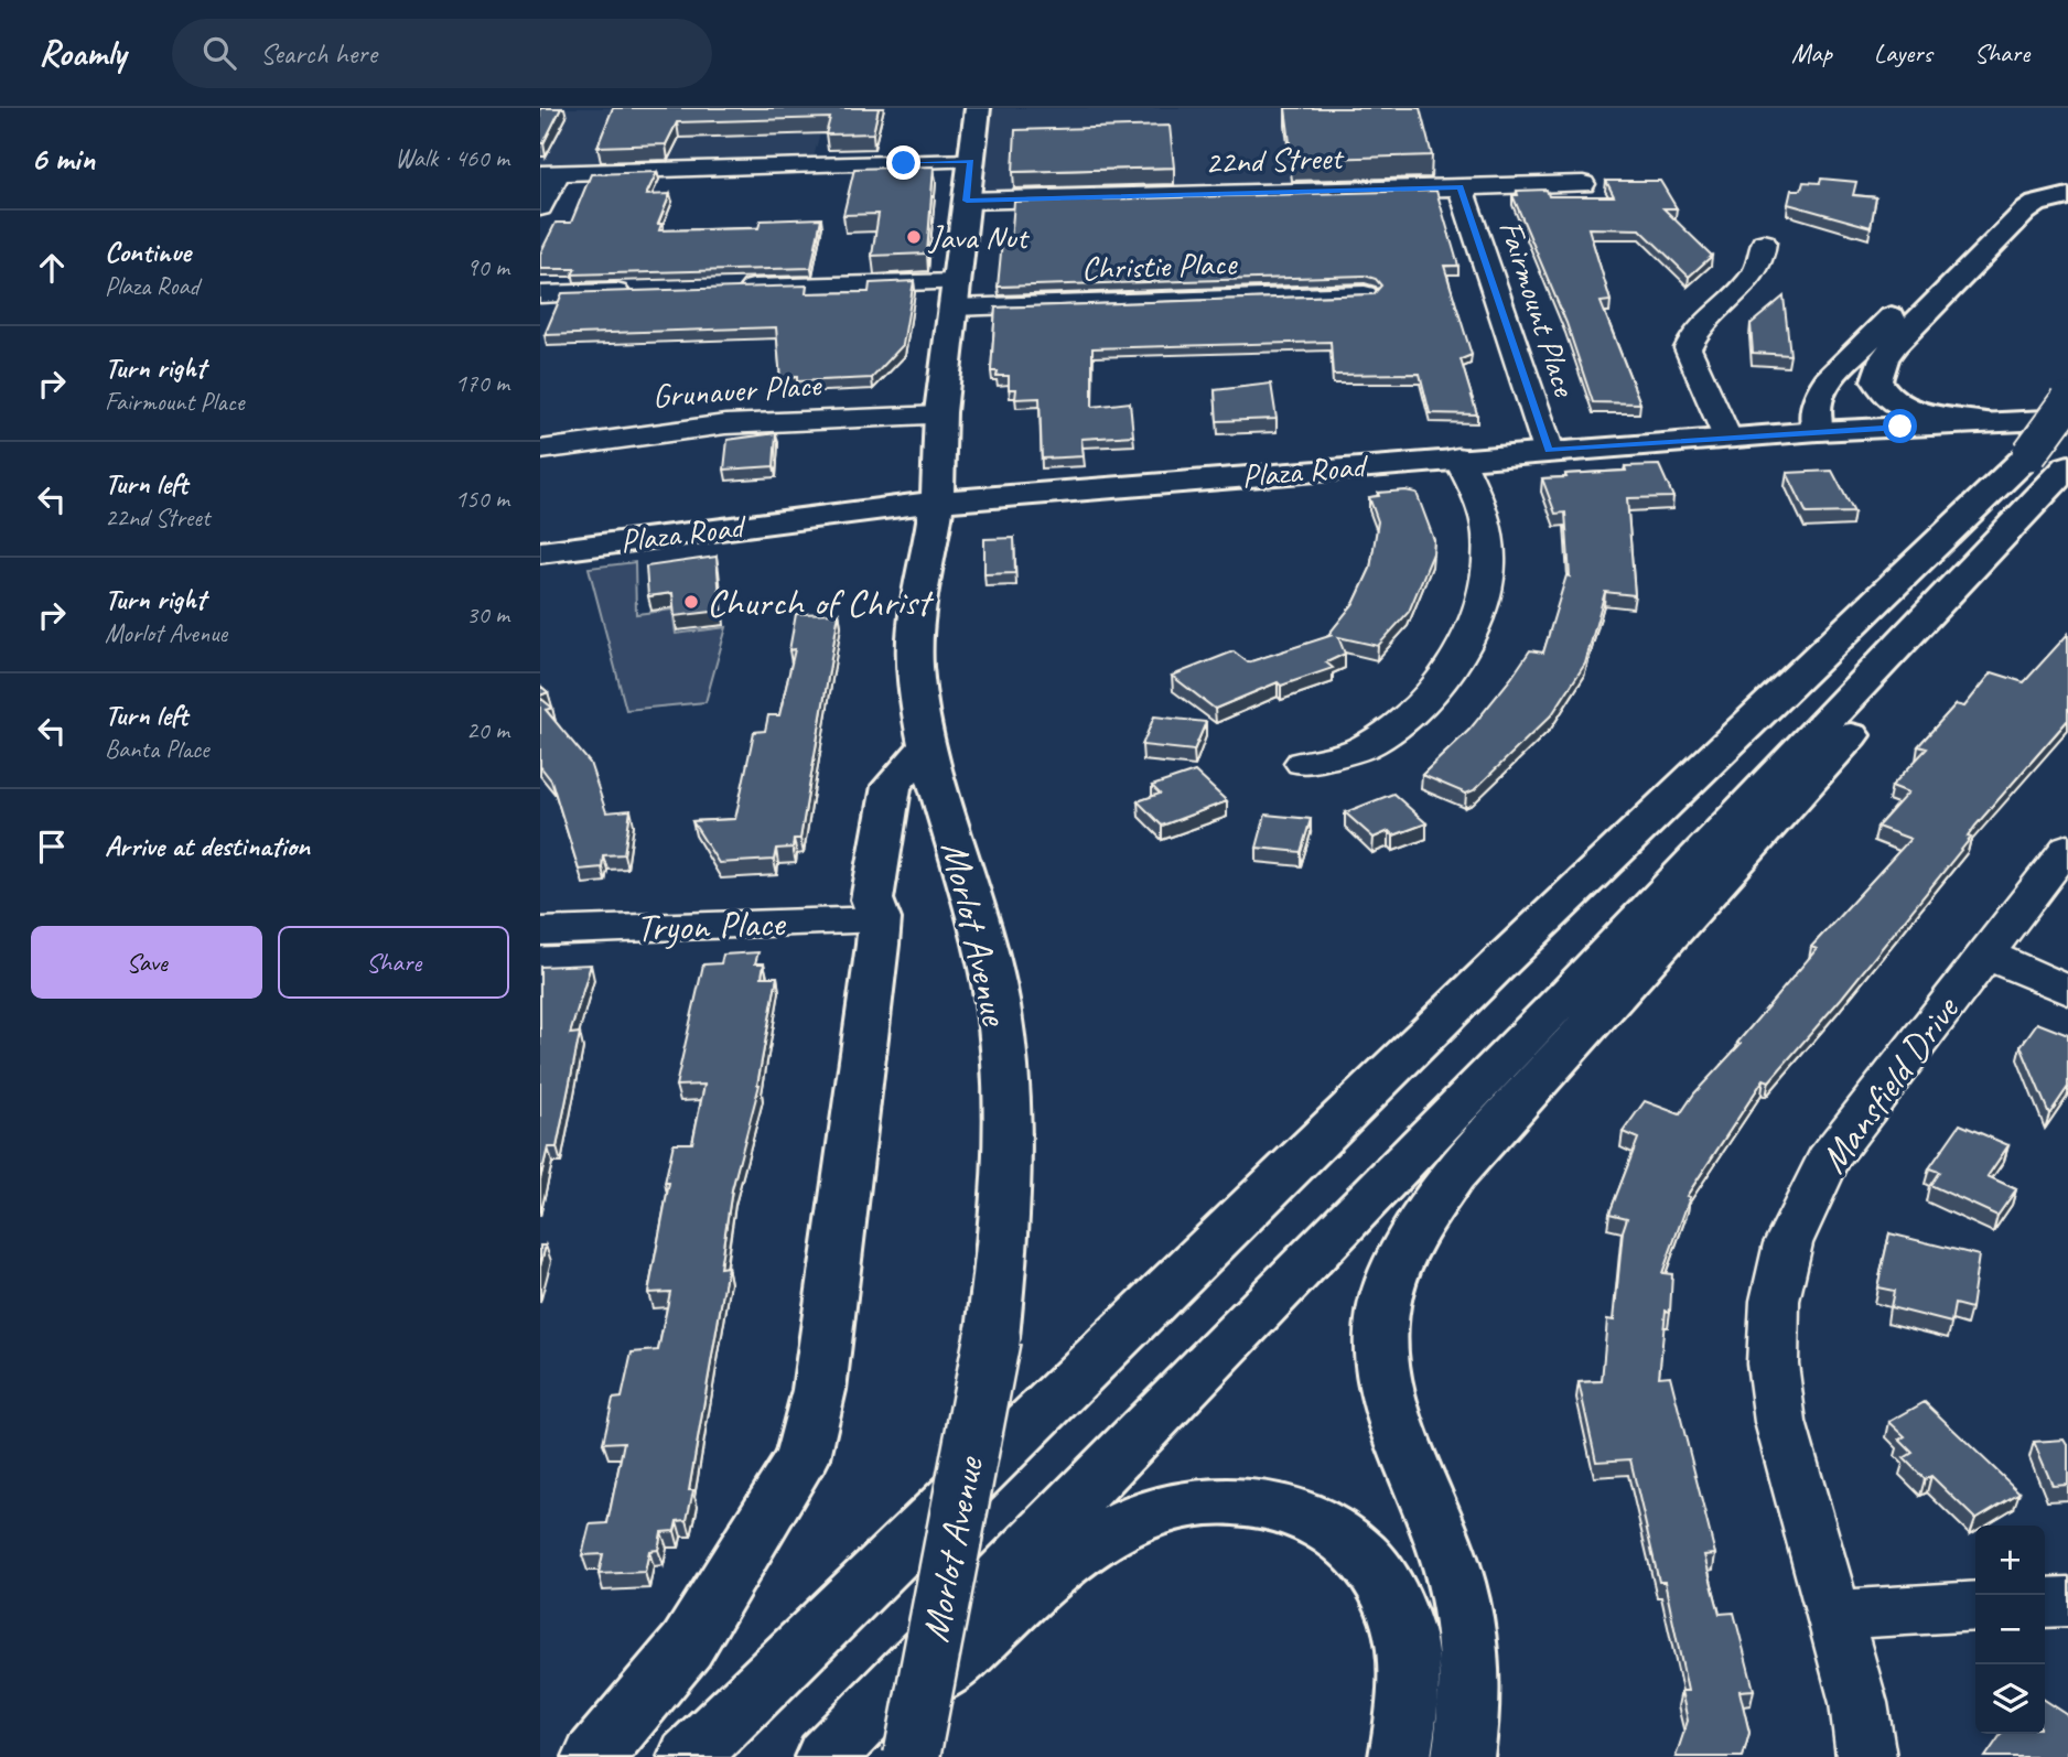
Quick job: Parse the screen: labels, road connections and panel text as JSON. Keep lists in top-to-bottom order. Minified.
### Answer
{"streets":{"main road":["Plaza Road","Morlot Avenue"],"street":["22nd Street","Christie Place","Fairmount Place","Grunauer Place","Tryon Place","Mansfield Drive"]},"crossings":[["22nd Street","Fairmount Place"],["22nd Street","Morlot Avenue"],["Christie Place","Morlot Avenue"],["Fairmount Place","Plaza Road"],["Grunauer Place","Morlot Avenue"],["Plaza Road","Morlot Avenue"]],"places":["Java Nut","Church of Christ"],"page":{"header":"Roamly","search":"Search here","nav":["Map","Layers","Share"],"heading":["6 min","Walk · 460 m"],"list":[["Continue","Plaza Road","90 m"],["Turn right","Fairmount Place","170 m"],["Turn left","22nd Street","150 m"],["Turn right","Morlot Avenue","30 m"],["Turn left","Banta Place","20 m"],"Arrive at destination"],"buttons":["Save","Share"],"map_buttons":["+","−"]}}
